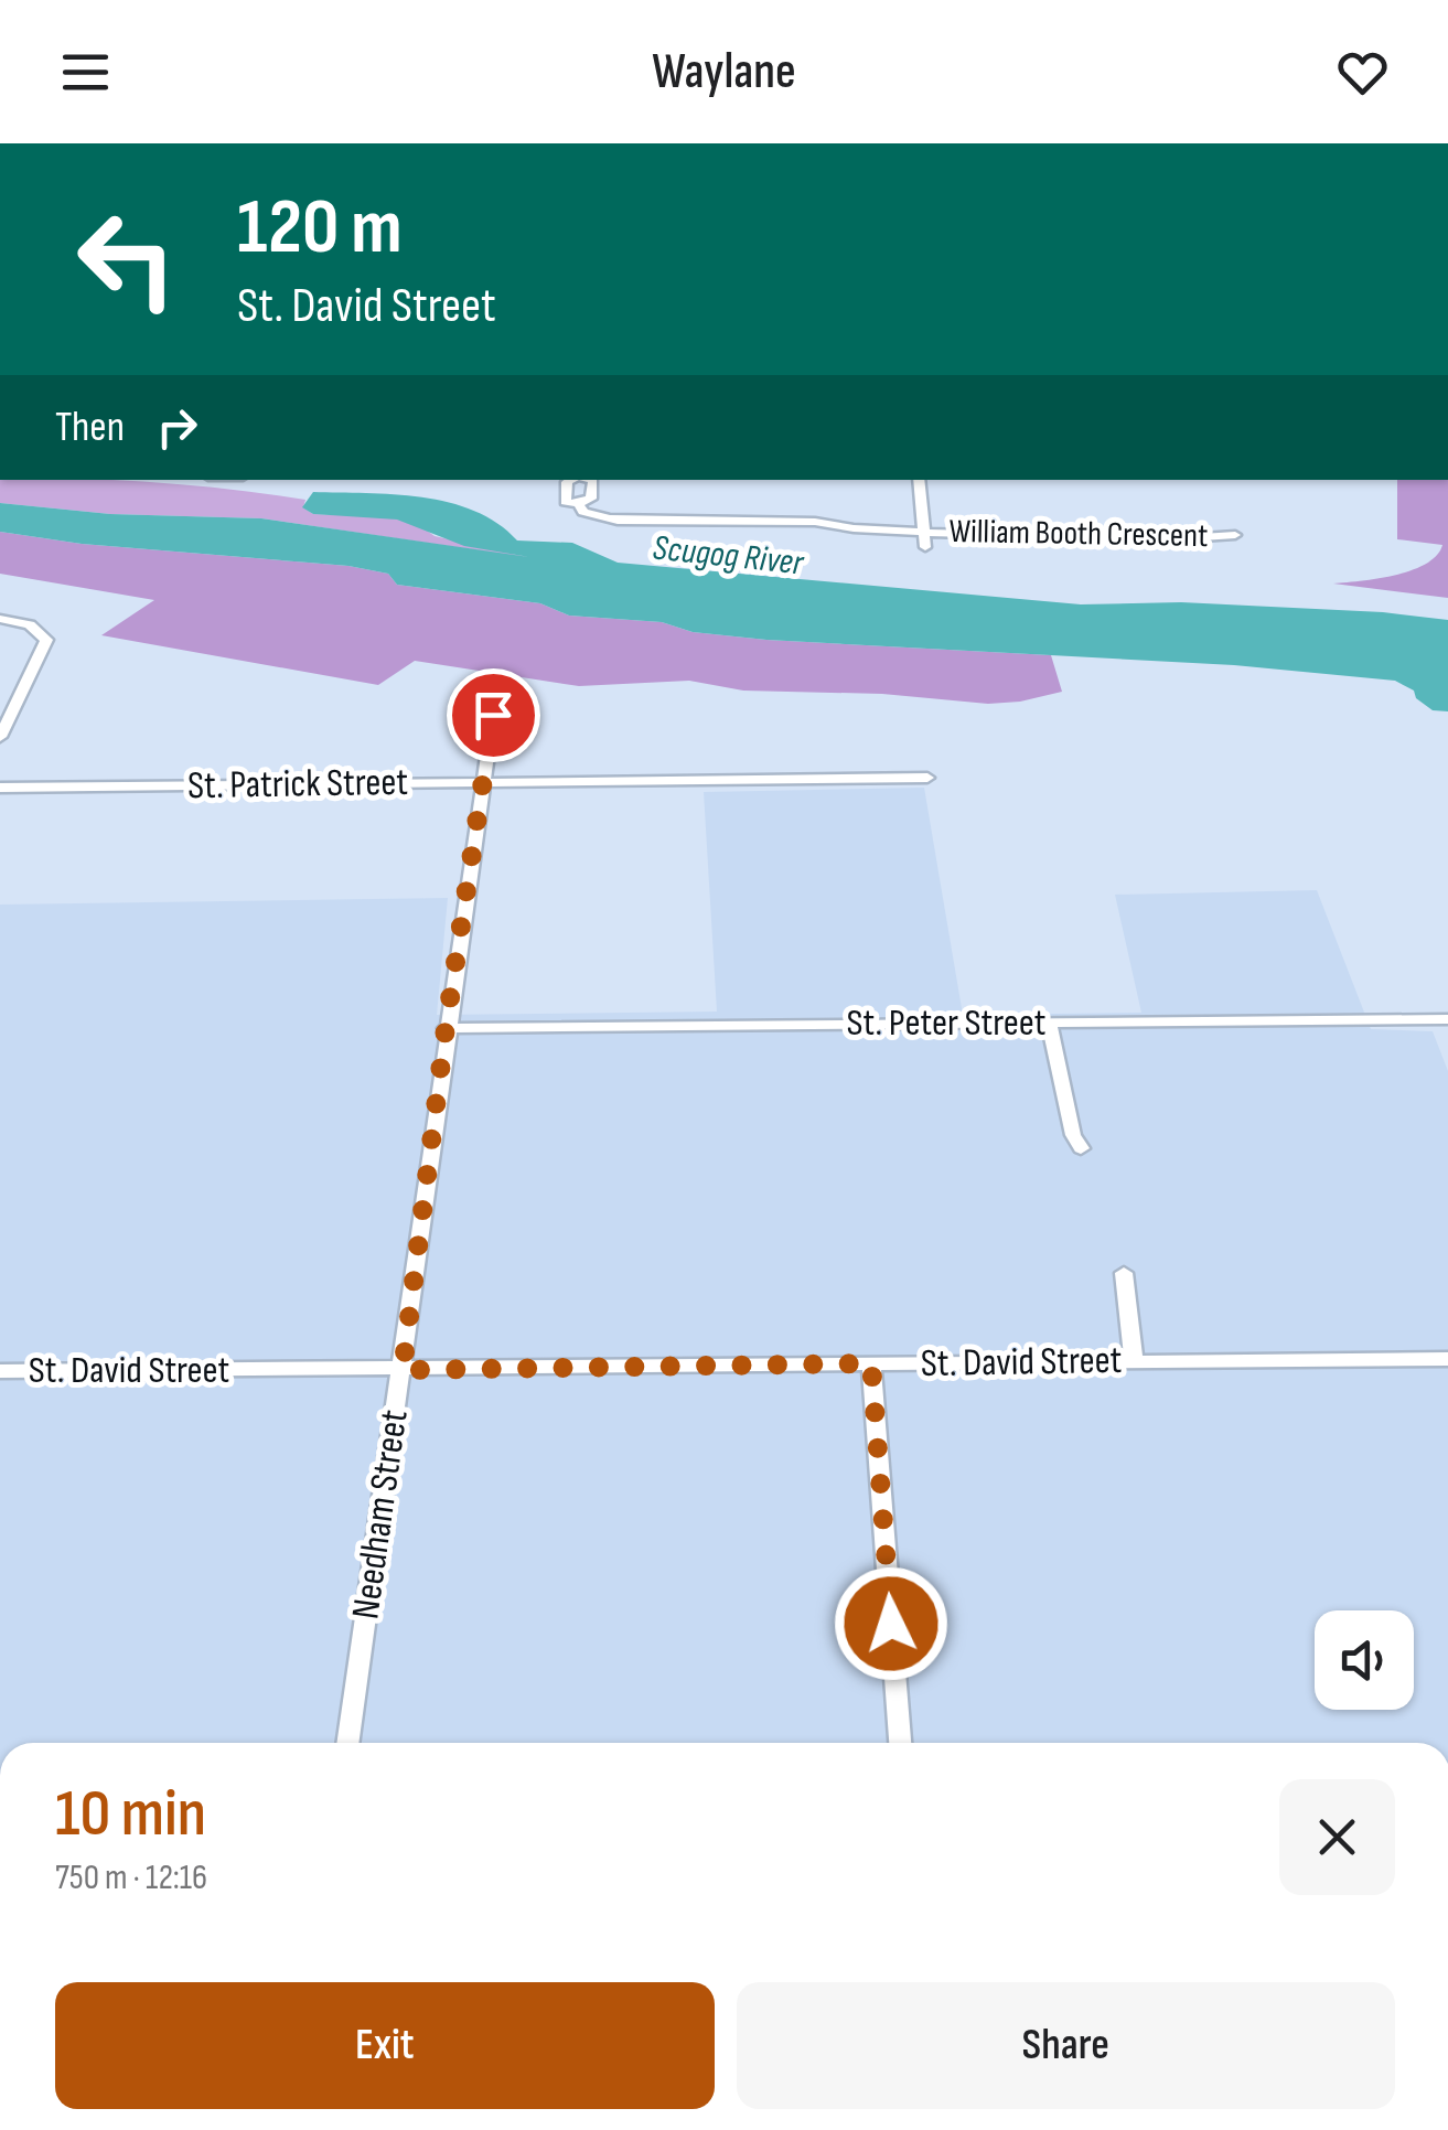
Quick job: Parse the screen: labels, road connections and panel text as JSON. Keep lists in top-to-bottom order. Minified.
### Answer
{"streets":{"street":["William Booth Crescent","St. Patrick Street","St. Peter Street","St. David Street","Needham Street"]},"crossings":[["St. Patrick Street","Needham Street"],["St. Peter Street","Needham Street"],["St. David Street","Needham Street"]],"water":["Scugog River"],"page":{"header":"Waylane","turn":["120 m","St. David Street"],"then":"Then","heading":["10 min","750 m · 12:16"],"buttons":["Exit","Share"]}}
